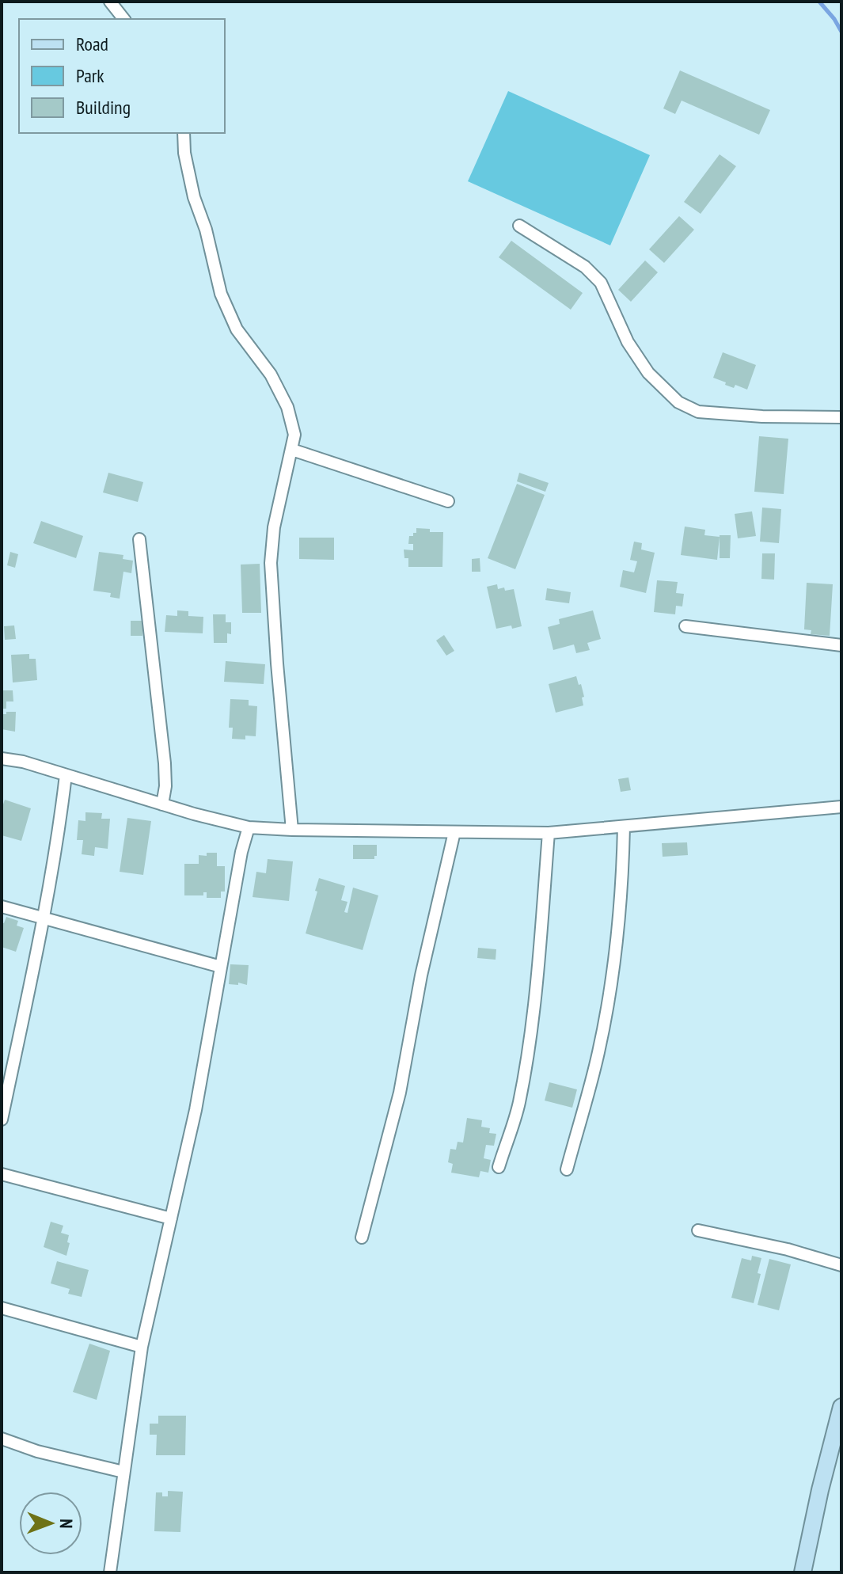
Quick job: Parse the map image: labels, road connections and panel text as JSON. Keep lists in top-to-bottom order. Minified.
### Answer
{"legend":["Road","Park","Building"],"north":"right"}
